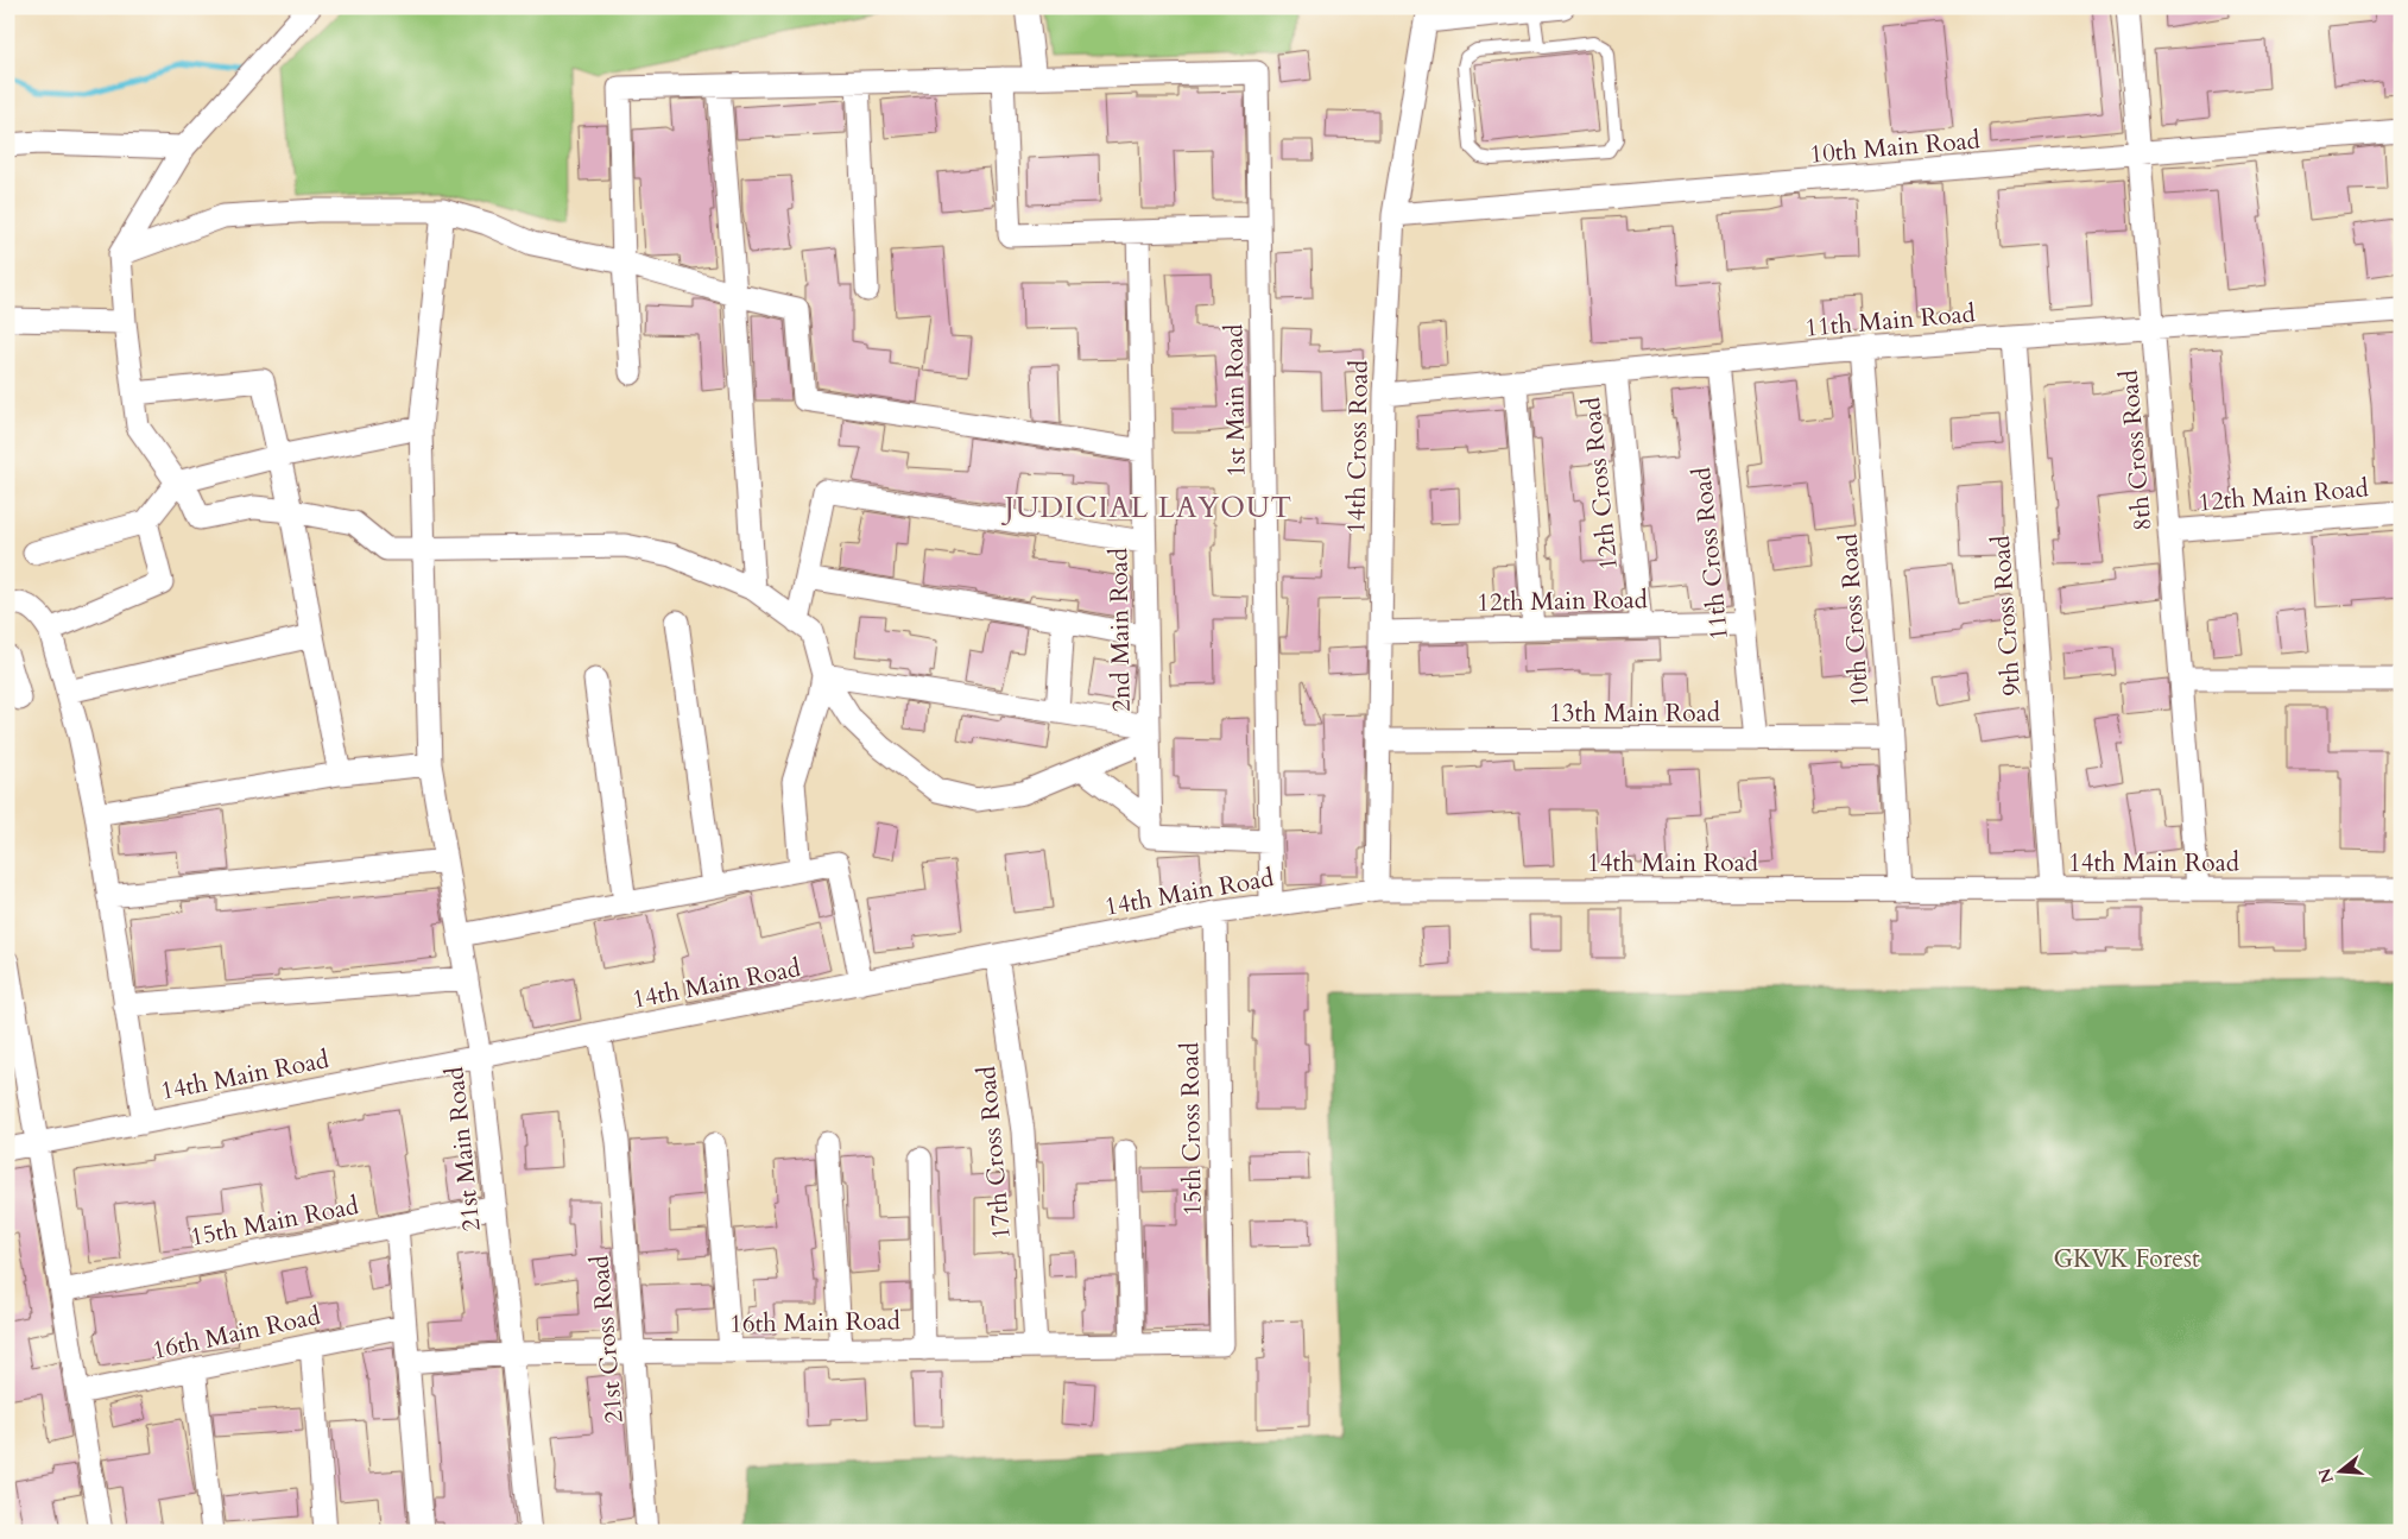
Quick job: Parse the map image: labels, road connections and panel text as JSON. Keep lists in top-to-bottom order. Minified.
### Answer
{"streets":{"street":["10th Main Road","11th Main Road","1st Main Road","14th Cross Road","8th Cross Road","12th Cross Road","12th Main Road","11th Cross Road","9th Cross Road","10th Cross Road","2nd Main Road","13th Main Road","14th Main Road","15th Cross Road","21st Main Road","17th Cross Road","15th Main Road","16th Main Road","21st Cross Road"]},"crossings":[["10th Main Road","14th Cross Road"],["10th Main Road","8th Cross Road"],["11th Main Road","14th Cross Road"],["11th Main Road","8th Cross Road"],["11th Main Road","12th Cross Road"],["11th Main Road","11th Cross Road"],["11th Main Road","9th Cross Road"],["11th Main Road","10th Cross Road"],["1st Main Road","14th Main Road"],["14th Cross Road","12th Main Road"],["14th Cross Road","13th Main Road"],["14th Cross Road","14th Main Road"],["8th Cross Road","12th Main Road"],["8th Cross Road","14th Main Road"],["12th Cross Road","12th Main Road"],["12th Main Road","11th Cross Road"],["11th Cross Road","13th Main Road"],["9th Cross Road","14th Main Road"],["10th Cross Road","13th Main Road"],["10th Cross Road","14th Main Road"],["14th Main Road","15th Cross Road"],["14th Main Road","21st Main Road"],["14th Main Road","17th Cross Road"],["14th Main Road","21st Cross Road"],["15th Cross Road","16th Main Road"],["21st Main Road","15th Main Road"],["21st Main Road","16th Main Road"],["17th Cross Road","16th Main Road"],["16th Main Road","21st Cross Road"]],"districts":["JUDICIAL LAYOUT"],"parks":["GKVK Forest"],"north":"left"}
